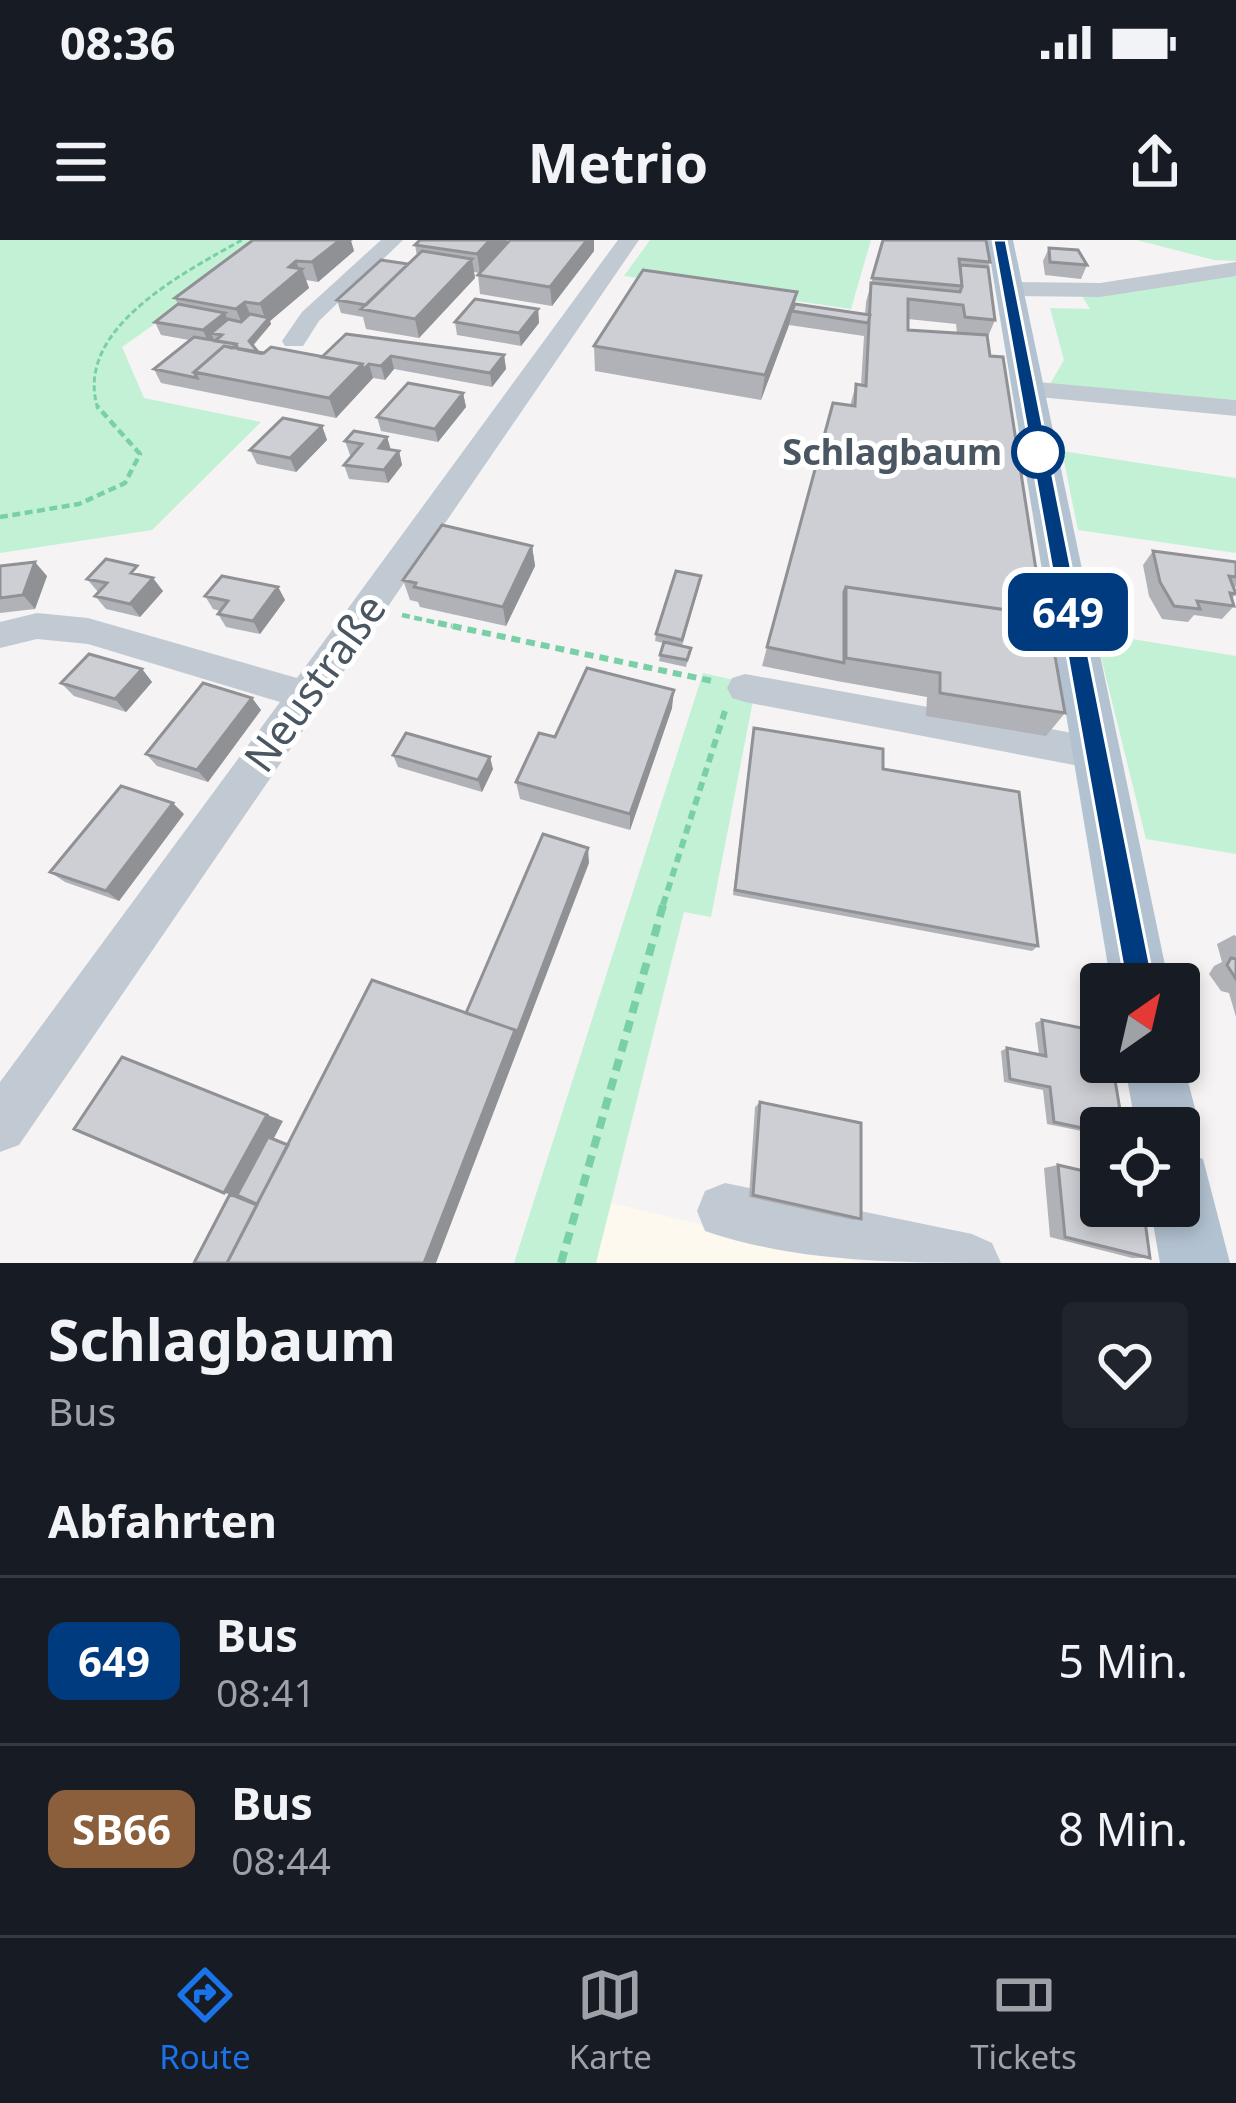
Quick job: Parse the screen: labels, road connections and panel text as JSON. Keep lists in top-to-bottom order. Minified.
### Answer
{"streets":{"street":["Neustraße"]},"places":["Schlagbaum"],"lines":["bus line 649"],"north":"top right","page":{"status":"08:36","header":"Metrio","on_map":"649","heading":[["Schlagbaum","Bus"],"Abfahrten"],"list":[{"mark":"649","name":"Bus","note":"08:41","value":"5 Min."},{"mark":"SB66","name":"Bus","note":"08:44","value":"8 Min."}],"tabs":["Route","Karte","Tickets"]}}
